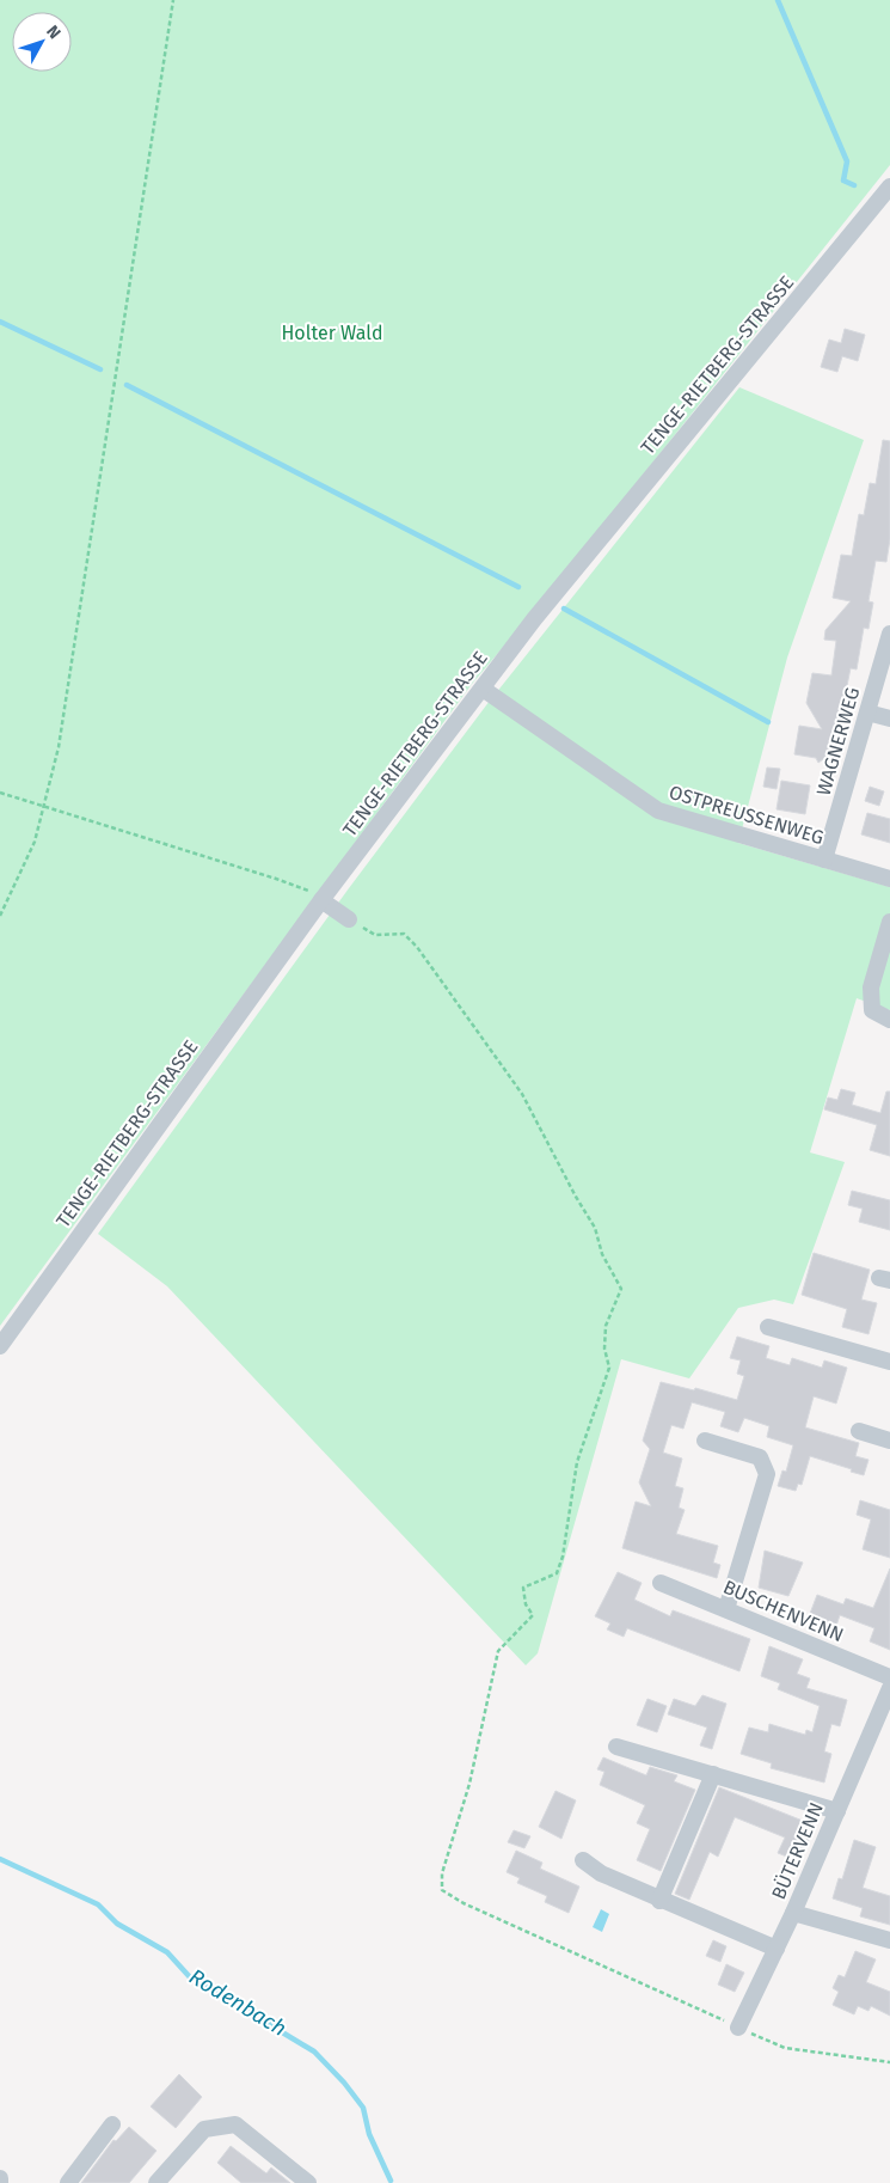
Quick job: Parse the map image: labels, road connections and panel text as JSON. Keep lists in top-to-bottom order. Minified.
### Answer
{"streets":{"street":["TENGE-RIETBERG-STRASSE","WAGNERWEG","OSTPREUSSENWEG","BUSCHENVENN","BÜTERVENN"]},"crossings":[["TENGE-RIETBERG-STRASSE","OSTPREUSSENWEG"],["WAGNERWEG","OSTPREUSSENWEG"]],"water":["Rodenbach"],"parks":["Holter Wald"],"north":"top right"}
